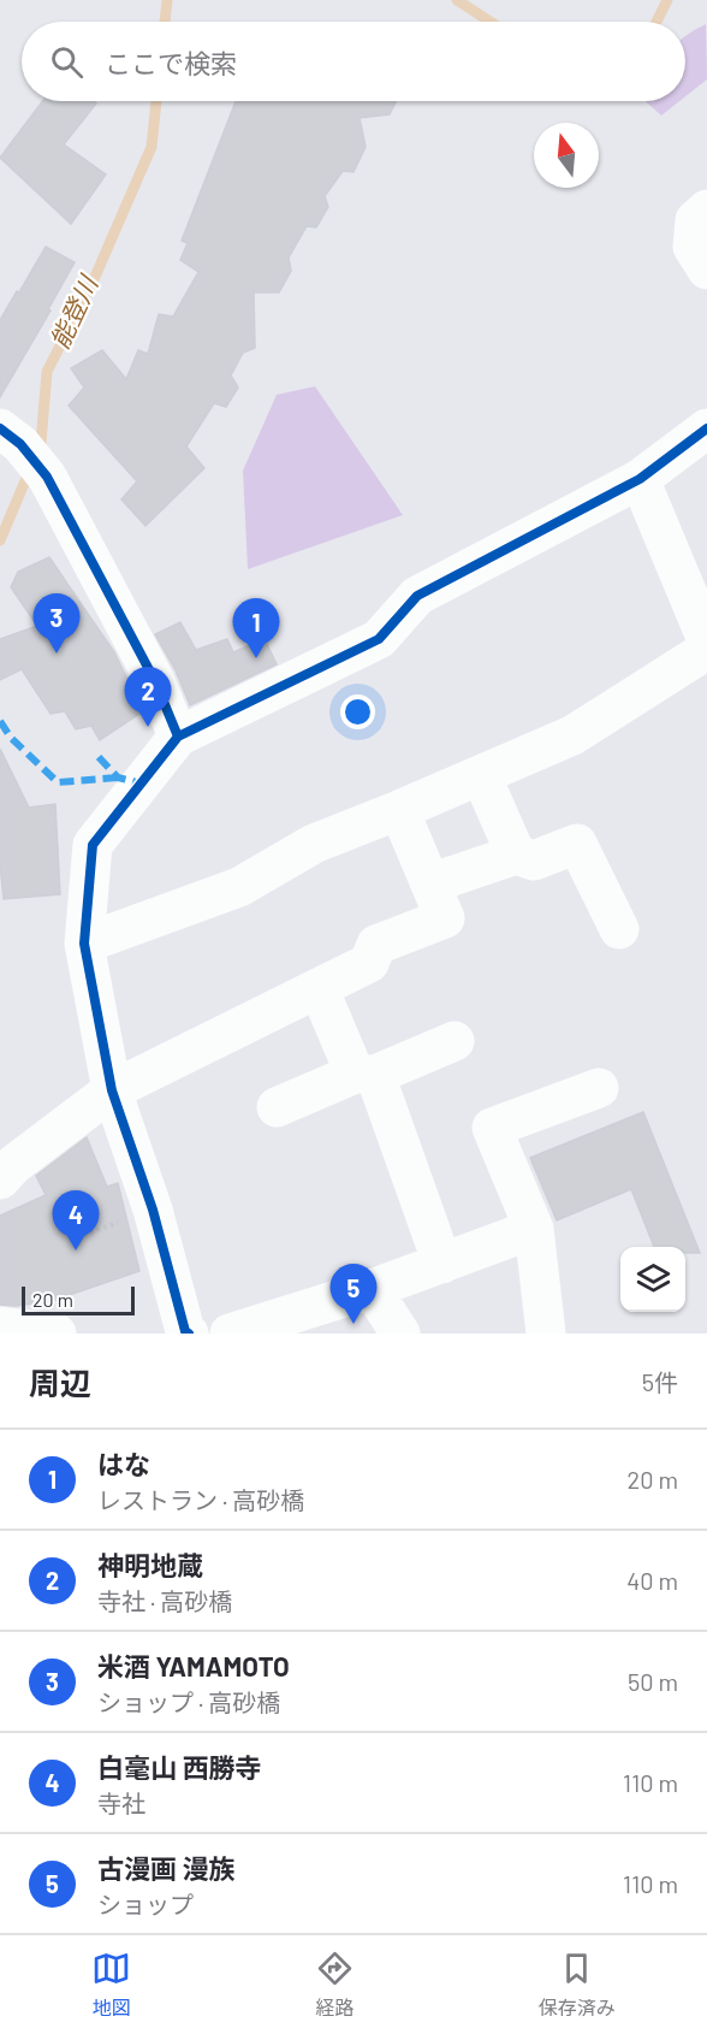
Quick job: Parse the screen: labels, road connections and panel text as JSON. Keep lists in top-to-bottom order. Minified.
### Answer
{"water":["能登川"],"scale_bar":"20 m","north":"top","page":{"search":"ここで検索","pins":["3","1","2","4","5"],"scale":"20 m","heading":["周辺","5件"],"list":[{"mark":"1","name":"はな","note":"レストラン · 高砂橋","value":"20 m"},{"mark":"2","name":"神明地蔵","note":"寺社 · 高砂橋","value":"40 m"},{"mark":"3","name":"米酒 YAMAMOTO","note":"ショップ · 高砂橋","value":"50 m"},{"mark":"4","name":"白毫山 西勝寺","note":"寺社","value":"110 m"},{"mark":"5","name":"古漫画 漫族","note":"ショップ","value":"110 m"}],"nav":["地図","経路","保存済み"]}}
